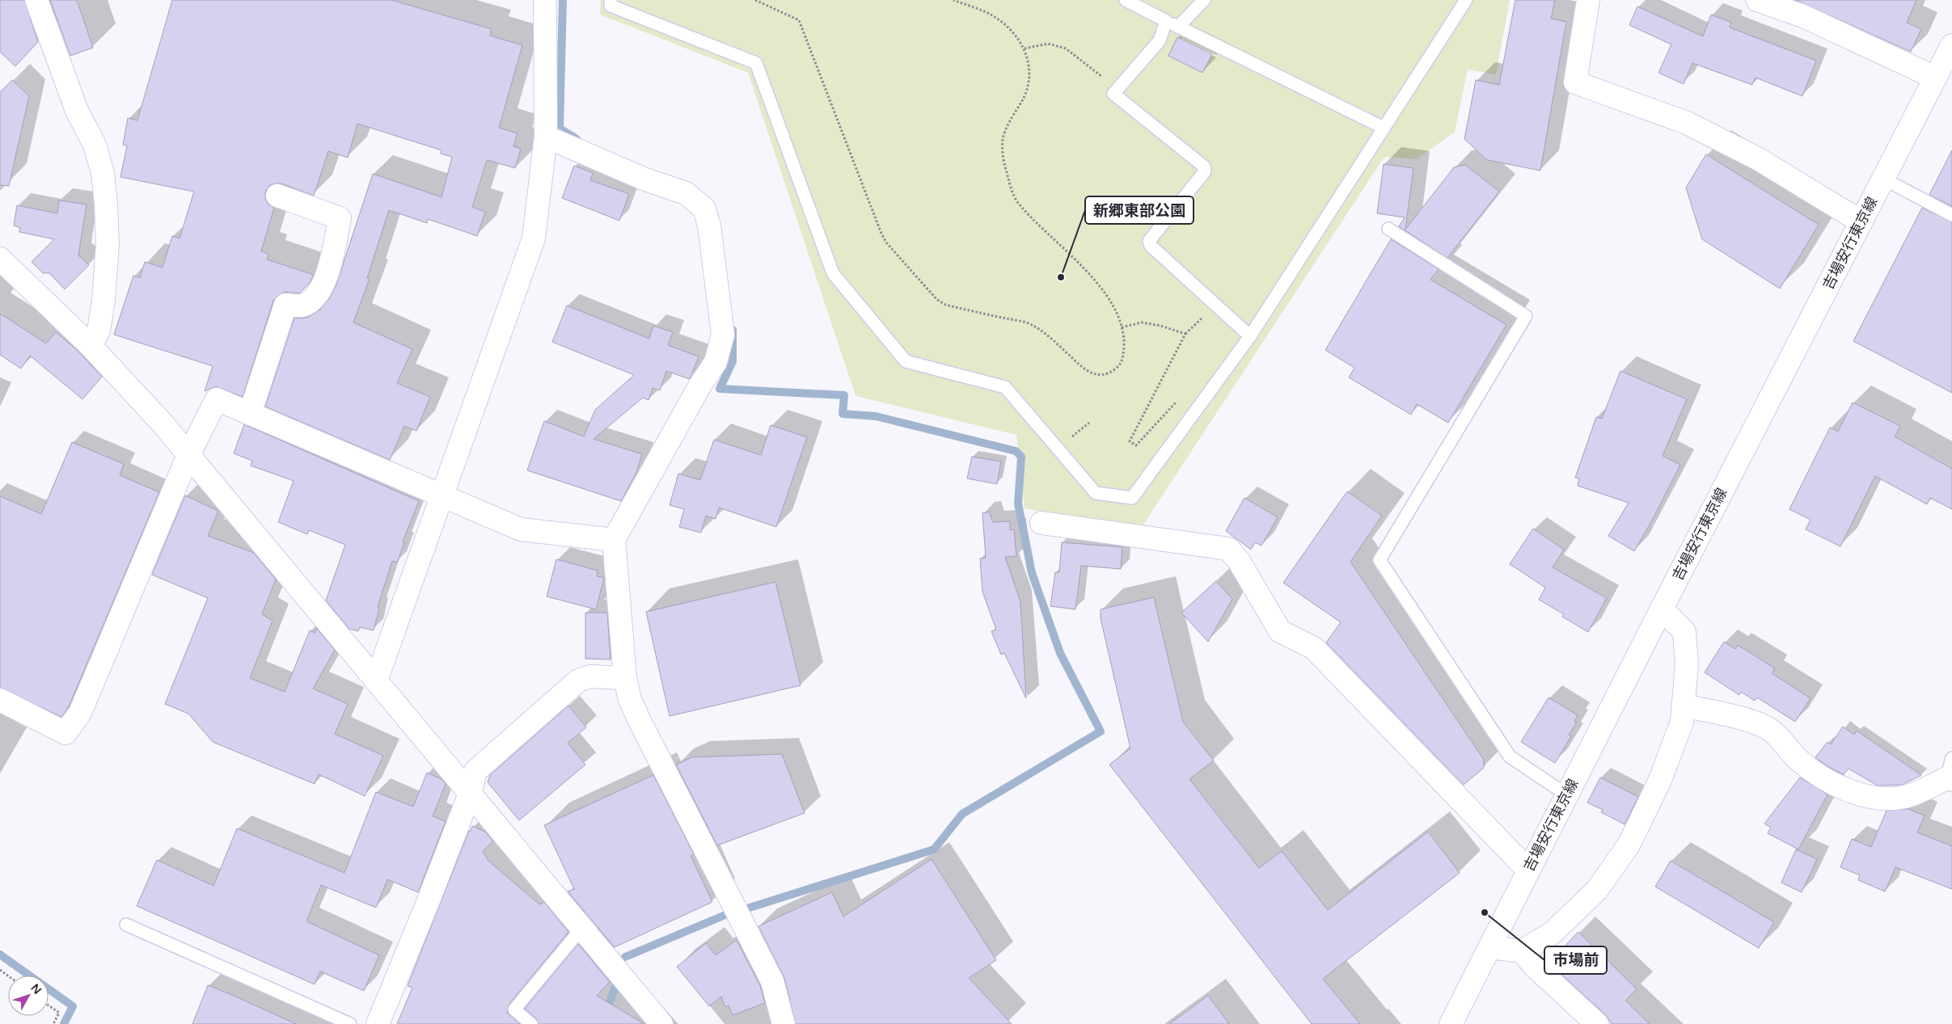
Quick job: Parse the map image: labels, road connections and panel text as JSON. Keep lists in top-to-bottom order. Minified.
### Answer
{"streets":{"street":["吉場安行東京線"]},"places":["新郷東部公園","市場前"],"north":"top right"}
